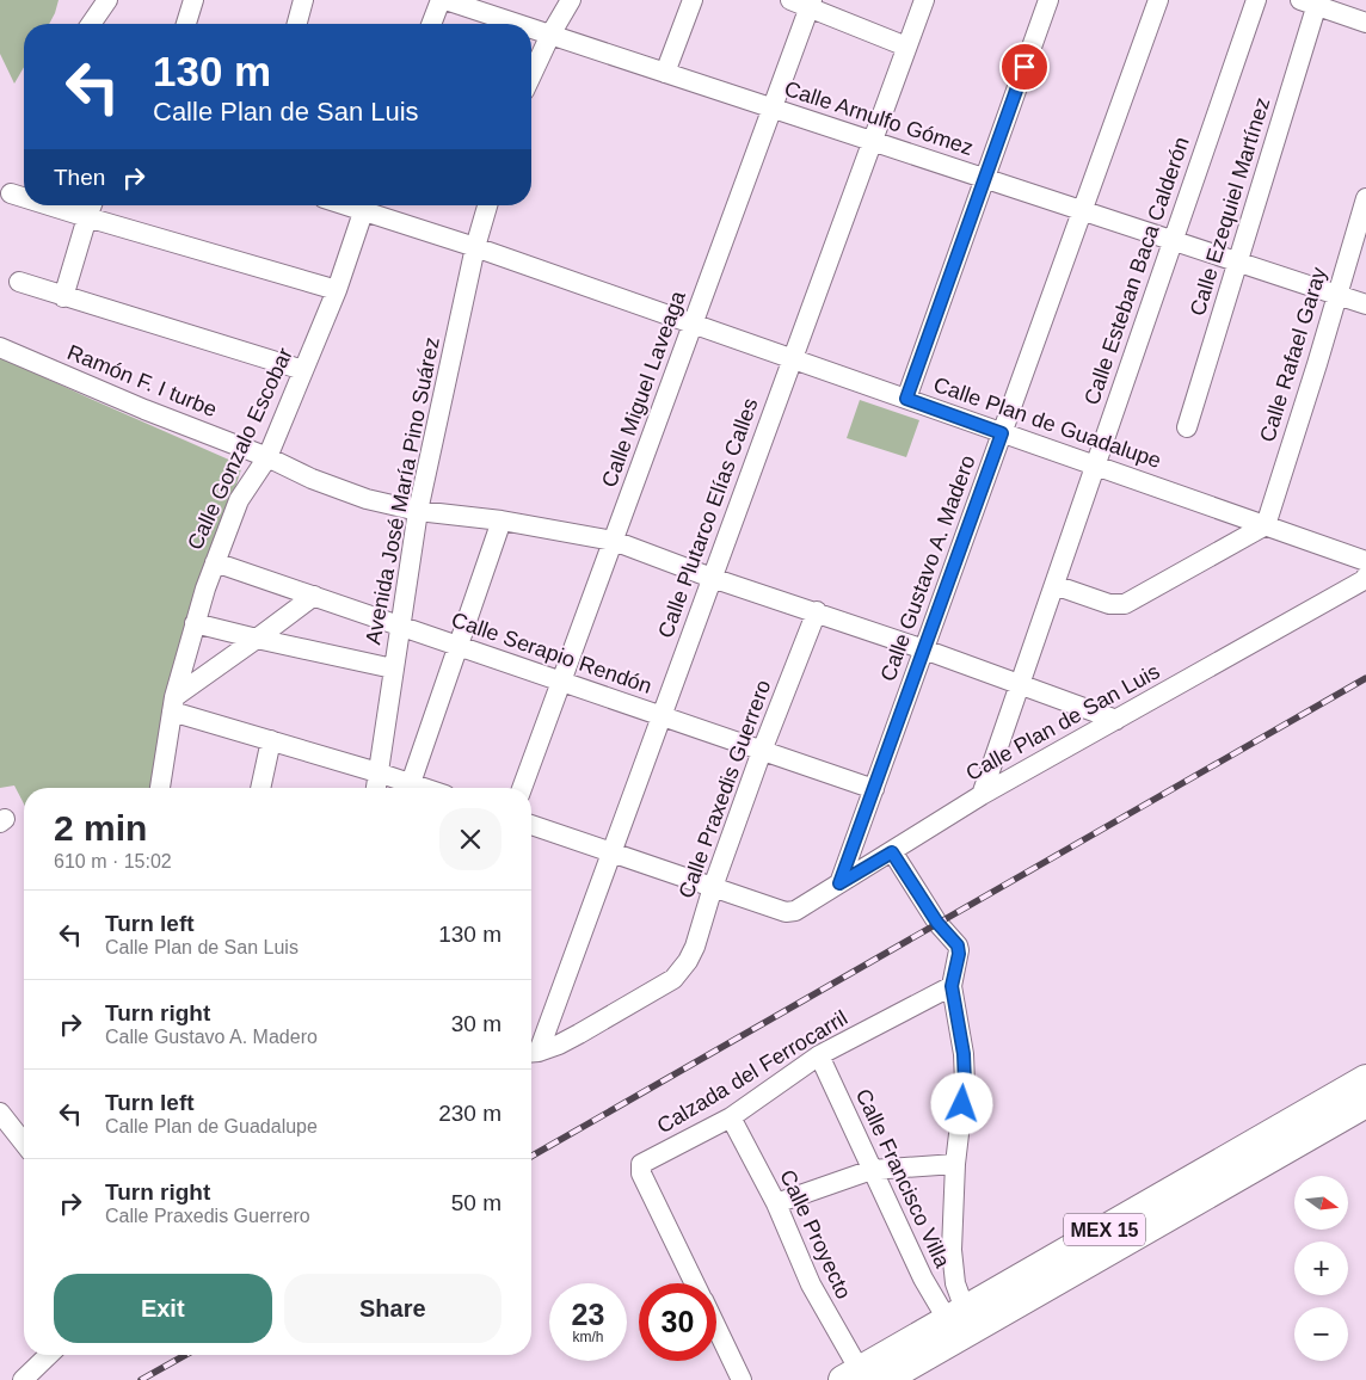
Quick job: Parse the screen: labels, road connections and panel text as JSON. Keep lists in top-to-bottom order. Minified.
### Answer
{"streets":{"highway":["MEX 15"],"street":["Calle Arnulfo Gómez","Calle Ezequiel Martínez","Calle Esteban Baca Calderón","Calle Rafael Garay","Ramón F. I turbe","Calle Miguel Laveaga","Calle Plan de Guadalupe","Calle Gonzalo Escobar","Avenida José María Pino Suárez","Calle Plutarco Elías Calles","Calle Gustavo A. Madero","Calle Serapio Rendón","Calle Plan de San Luis","Calle Praxedis Guerrero","Calzada del Ferrocarril","Calle Francisco Villa","Calle Proyecto"]},"crossings":[["Calle Arnulfo Gómez","Calle Ezequiel Martínez"],["Calle Arnulfo Gómez","Calle Esteban Baca Calderón"],["Calle Arnulfo Gómez","Calle Rafael Garay"],["Calle Arnulfo Gómez","Calle Miguel Laveaga"],["Calle Arnulfo Gómez","Calle Plutarco Elías Calles"],["Calle Arnulfo Gómez","Calle Gustavo A. Madero"],["Calle Esteban Baca Calderón","Ramón F. I turbe"],["Calle Esteban Baca Calderón","Calle Plan de Guadalupe"],["Calle Esteban Baca Calderón","Calle Plan de San Luis"],["Calle Rafael Garay","Calle Plan de Guadalupe"],["Ramón F. I turbe","Calle Miguel Laveaga"],["Ramón F. I turbe","Calle Gonzalo Escobar"],["Ramón F. I turbe","Avenida José María Pino Suárez"],["Ramón F. I turbe","Calle Plutarco Elías Calles"],["Ramón F. I turbe","Calle Gustavo A. Madero"],["Ramón F. I turbe","Calle Plan de San Luis"],["Ramón F. I turbe","Calle Praxedis Guerrero"],["Calle Miguel Laveaga","Calle Plan de Guadalupe"],["Calle Miguel Laveaga","Calle Serapio Rendón"],["Calle Plan de Guadalupe","Avenida José María Pino Suárez"],["Calle Plan de Guadalupe","Calle Plutarco Elías Calles"],["Calle Plan de Guadalupe","Calle Gustavo A. Madero"],["Calle Gonzalo Escobar","Calle Serapio Rendón"],["Avenida José María Pino Suárez","Calle Serapio Rendón"],["Calle Plutarco Elías Calles","Calle Serapio Rendón"],["Calle Plutarco Elías Calles","Calle Praxedis Guerrero"],["Calle Gustavo A. Madero","Calle Serapio Rendón"],["Calle Gustavo A. Madero","Calle Plan de San Luis"],["Calle Serapio Rendón","Calle Praxedis Guerrero"],["Calle Plan de San Luis","Calle Praxedis Guerrero"],["Calzada del Ferrocarril","Calle Francisco Villa"],["Calzada del Ferrocarril","Calle Proyecto"],["Calle Francisco Villa","MEX 15"],["MEX 15","Calle Proyecto"]],"north":"right","page":{"turn":["130 m","Calle Plan de San Luis"],"then":"Then","heading":["2 min","610 m · 15:02"],"list":[{"name":"Turn left","note":"Calle Plan de San Luis","value":"130 m"},{"name":"Turn right","note":"Calle Gustavo A. Madero","value":"30 m"},{"name":"Turn left","note":"Calle Plan de Guadalupe","value":"230 m"},{"name":"Turn right","note":"Calle Praxedis Guerrero","value":"50 m"}],"map_buttons":["+","−"],"buttons":["Exit","Share"],"speed":"23 km/h","limit":"30"}}
